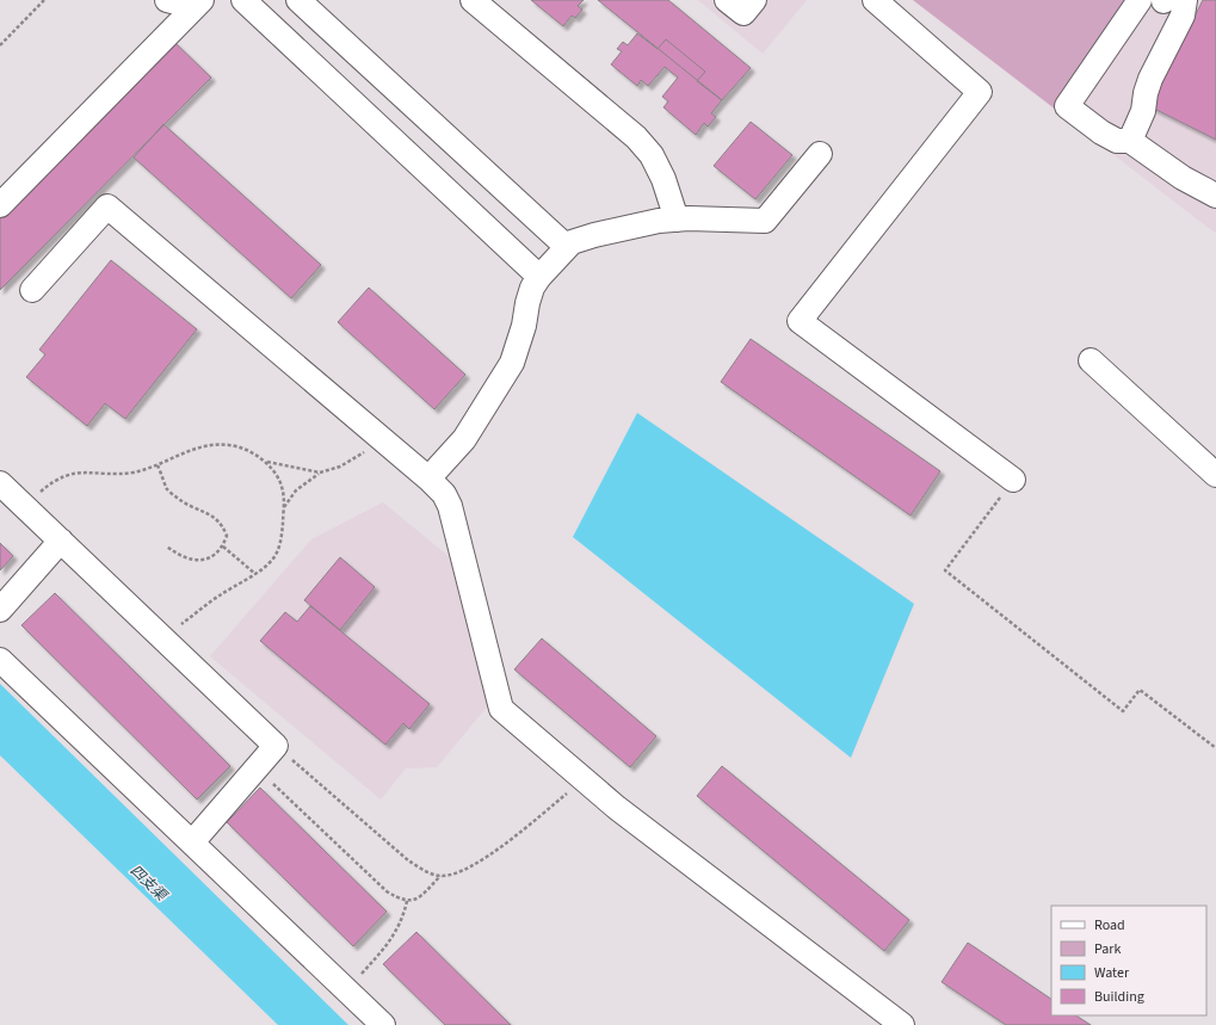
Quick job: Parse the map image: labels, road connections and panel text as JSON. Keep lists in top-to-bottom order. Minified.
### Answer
{"water":["四支渠"],"legend":["Road","Park","Water","Building"]}
